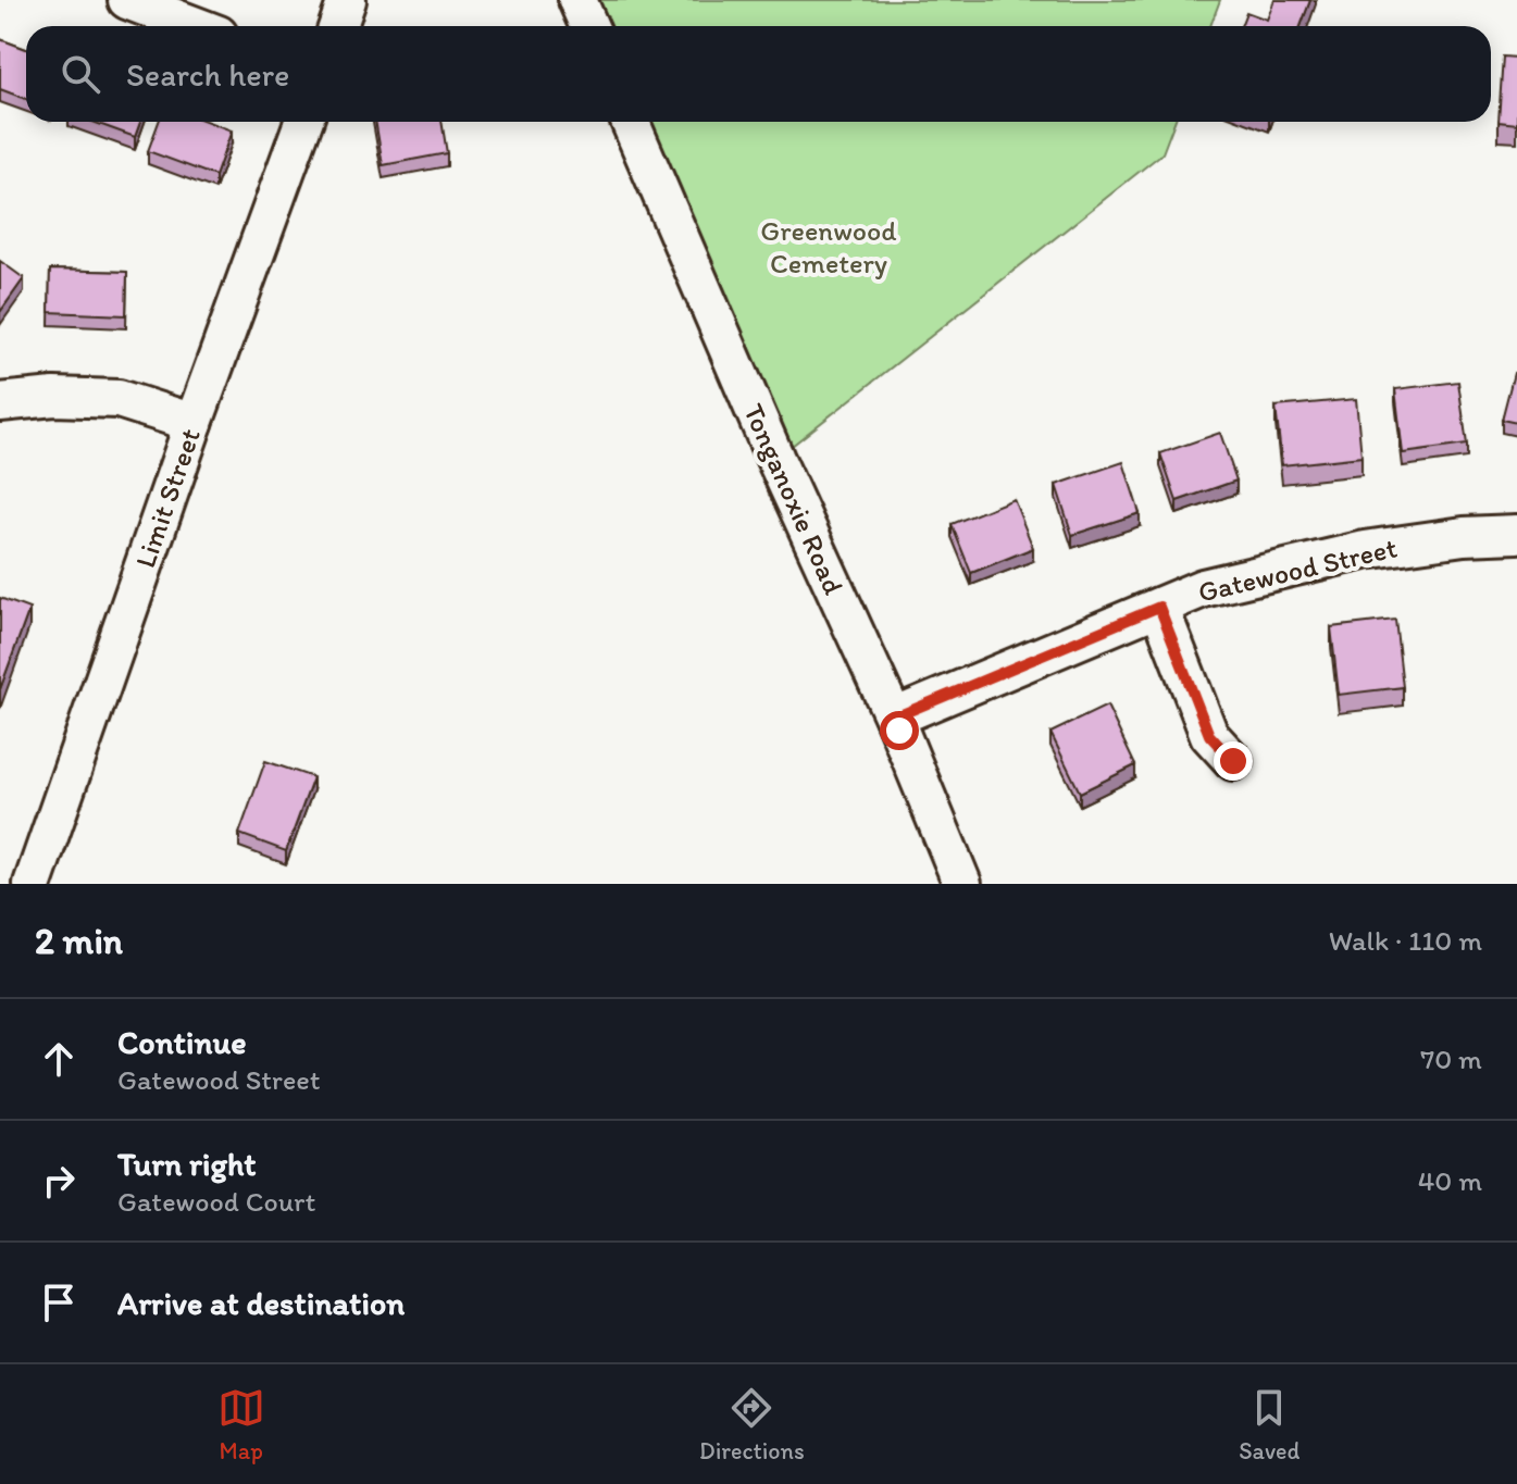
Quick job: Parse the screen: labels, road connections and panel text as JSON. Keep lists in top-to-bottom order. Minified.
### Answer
{"streets":{"street":["Limit Street","Tonganoxie Road","Gatewood Street"]},"crossings":[["Tonganoxie Road","Gatewood Street"]],"parks":["Greenwood Cemetery"],"page":{"search":"Search here","heading":["2 min","Walk · 110 m"],"list":[["Continue","Gatewood Street","70 m"],["Turn right","Gatewood Court","40 m"],"Arrive at destination"],"nav":["Map","Directions","Saved"]}}
